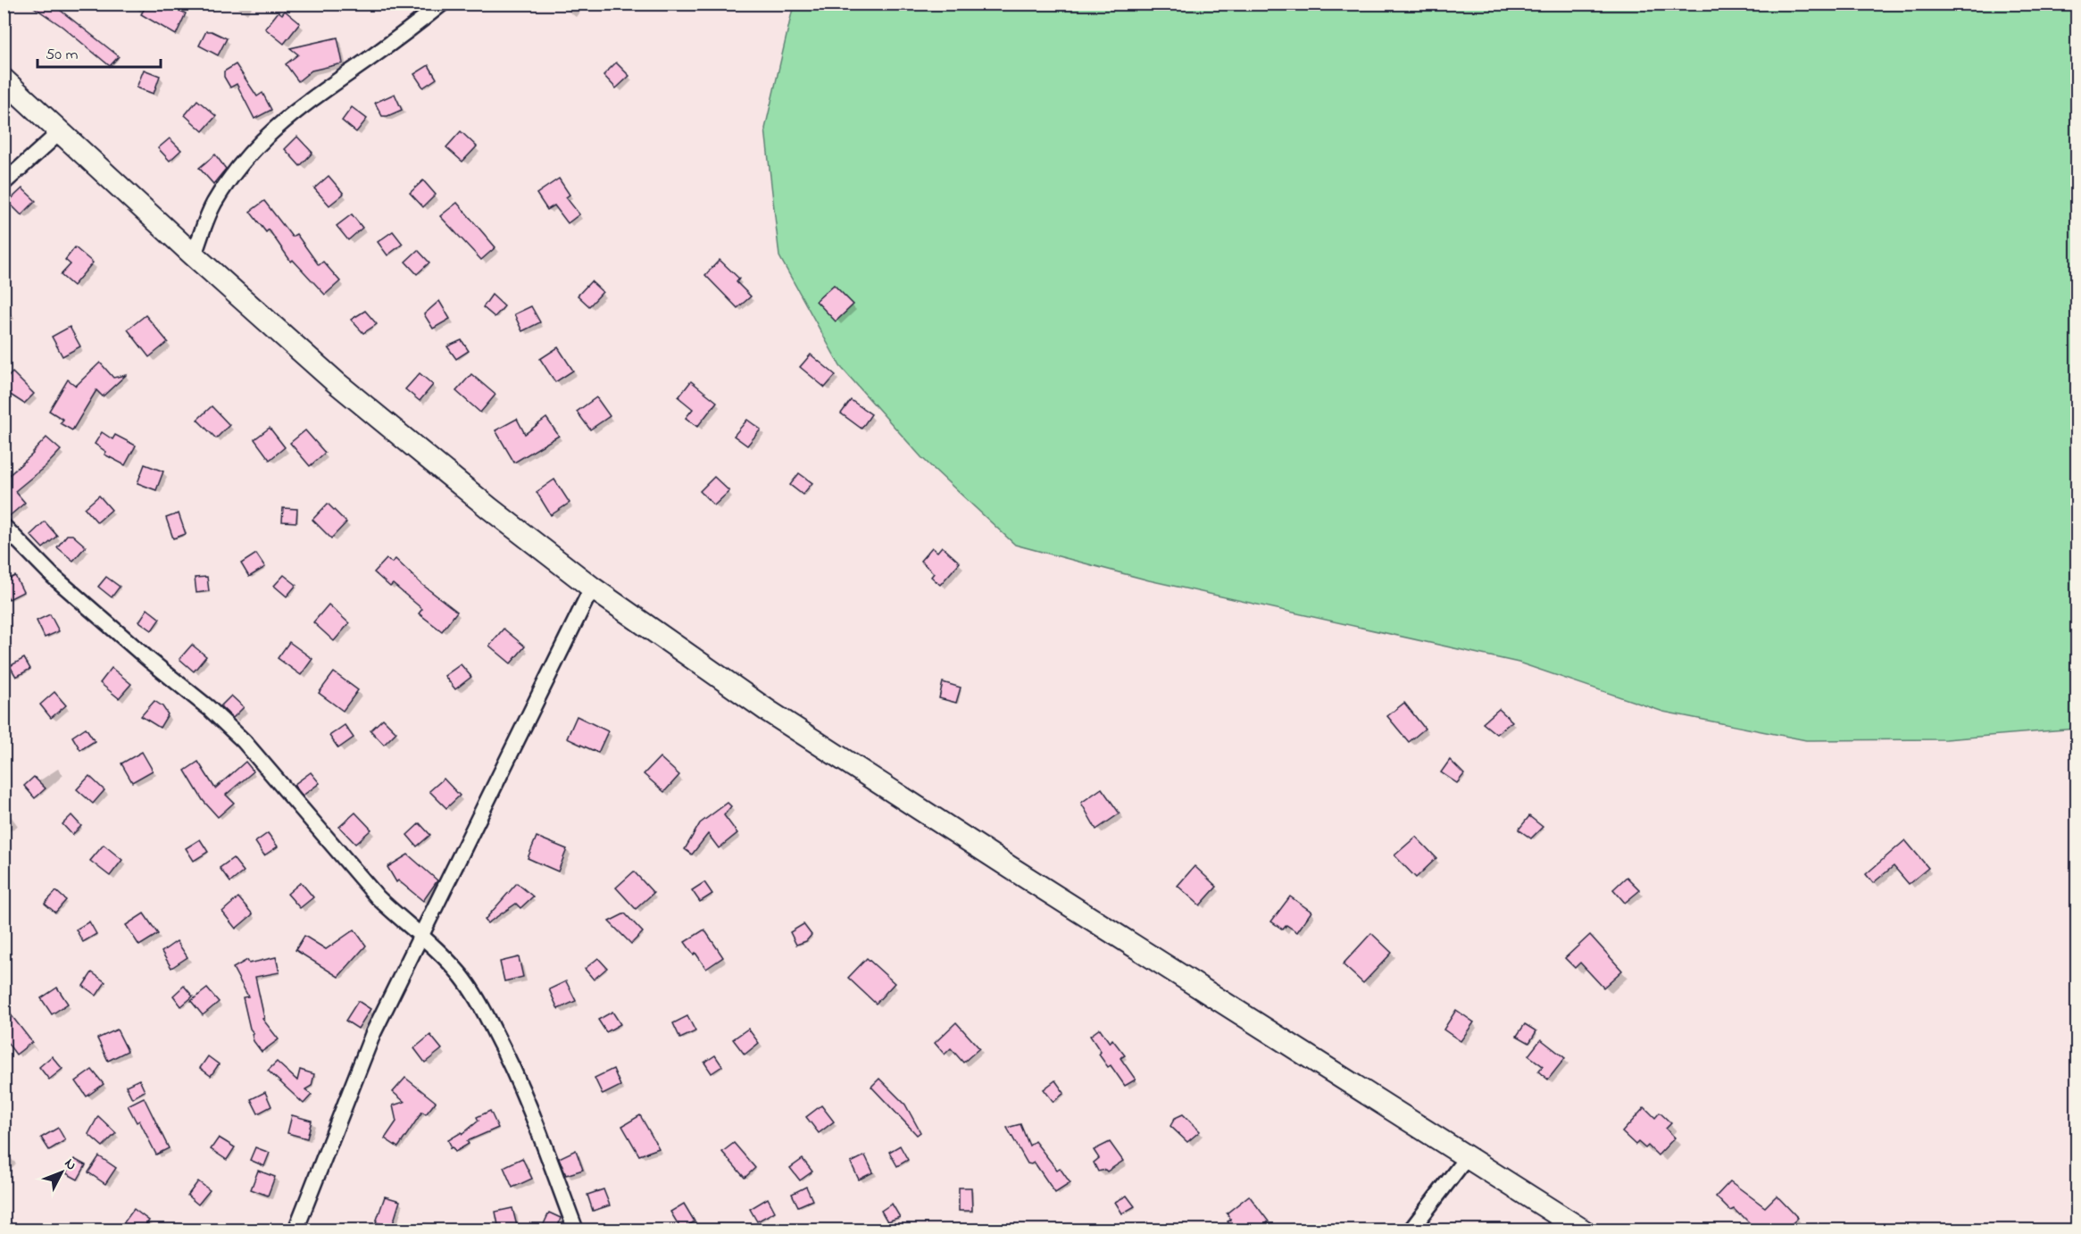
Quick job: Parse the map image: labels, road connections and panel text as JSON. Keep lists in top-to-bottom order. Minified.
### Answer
{"scale_bar":"50 m","north":"top right"}
